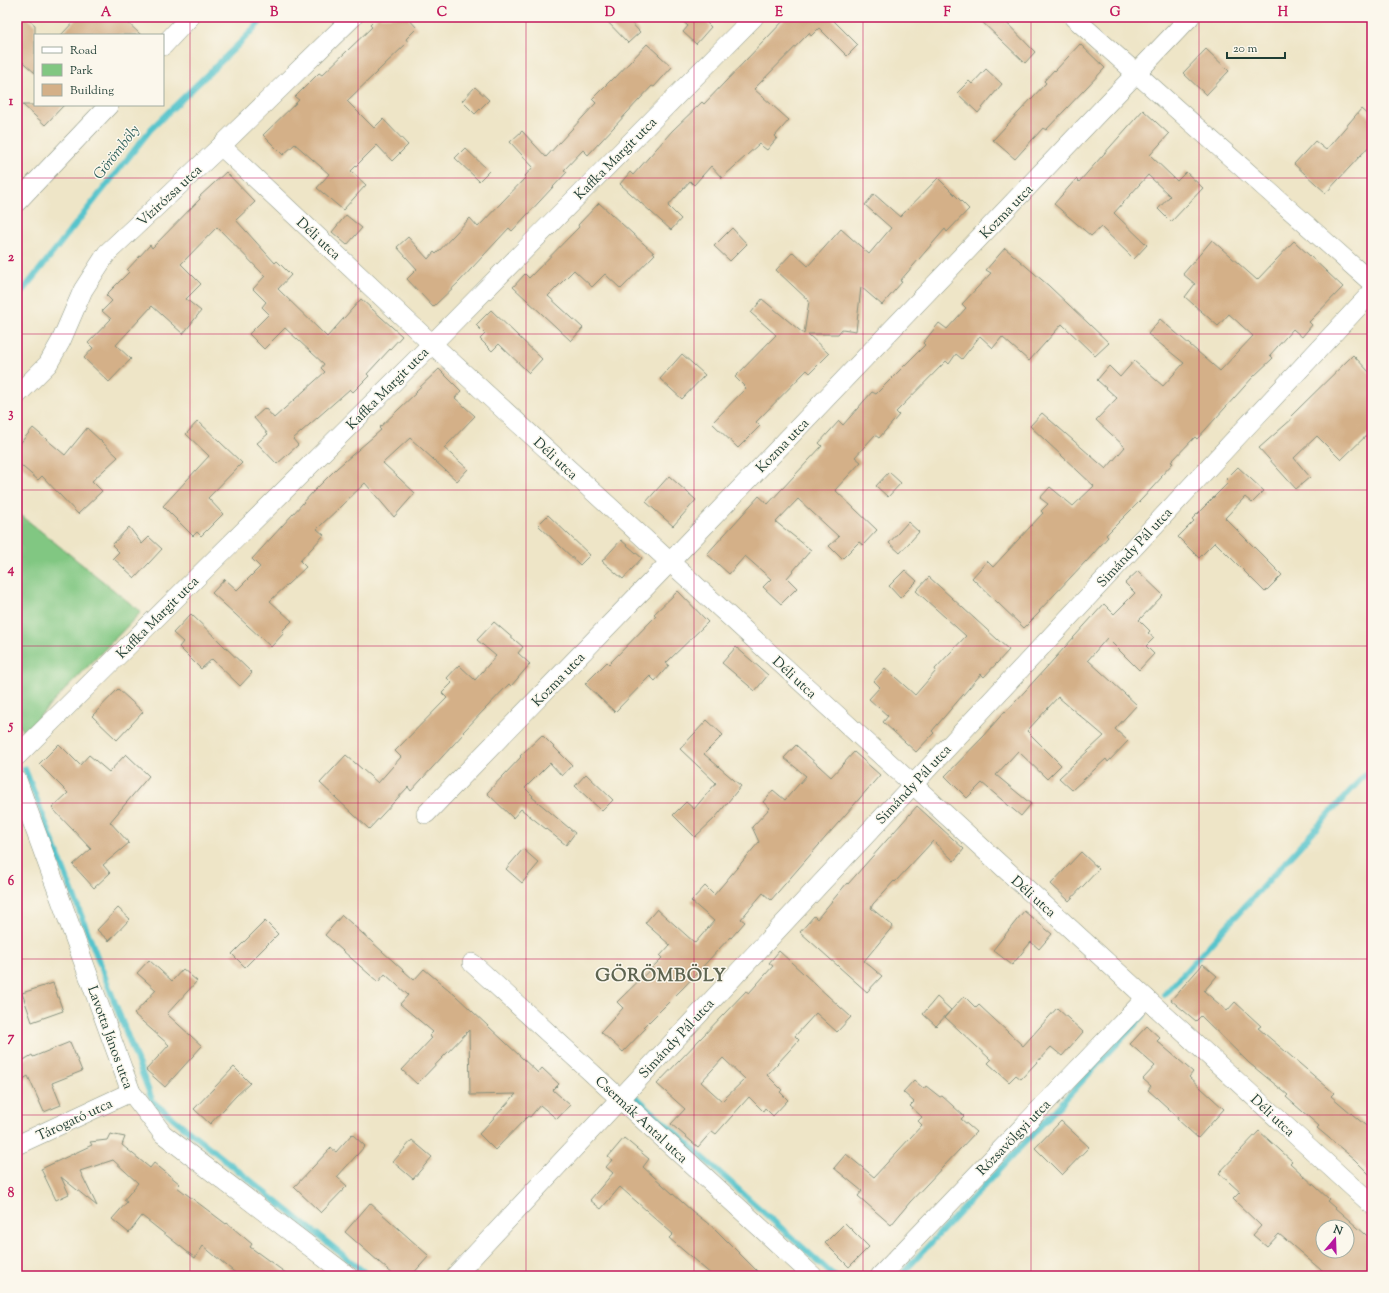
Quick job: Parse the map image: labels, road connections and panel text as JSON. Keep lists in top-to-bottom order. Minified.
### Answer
{"streets":{"street":["Kaffka Margit utca","Vízirózsa utca","Kozma utca","Déli utca","Simándy Pál utca","Lavotta János utca","Tárogató utca","Csermák Antal utca","Rózsavölgyi utca"]},"crossings":[["Kaffka Margit utca","Déli utca"],["Vízirózsa utca","Déli utca"],["Kozma utca","Déli utca"],["Déli utca","Simándy Pál utca"],["Déli utca","Rózsavölgyi utca"],["Simándy Pál utca","Csermák Antal utca"],["Lavotta János utca","Tárogató utca"]],"districts":["GÖRÖMBÖLY"],"water":["Görömböly"],"legend":["Road","Park","Building"],"scale_bar":"20 m","north":"top","grid":{"columns":["A","B","C","D","E","F","G","H"],"rows":["1","2","3","4","5","6","7","8"]}}
